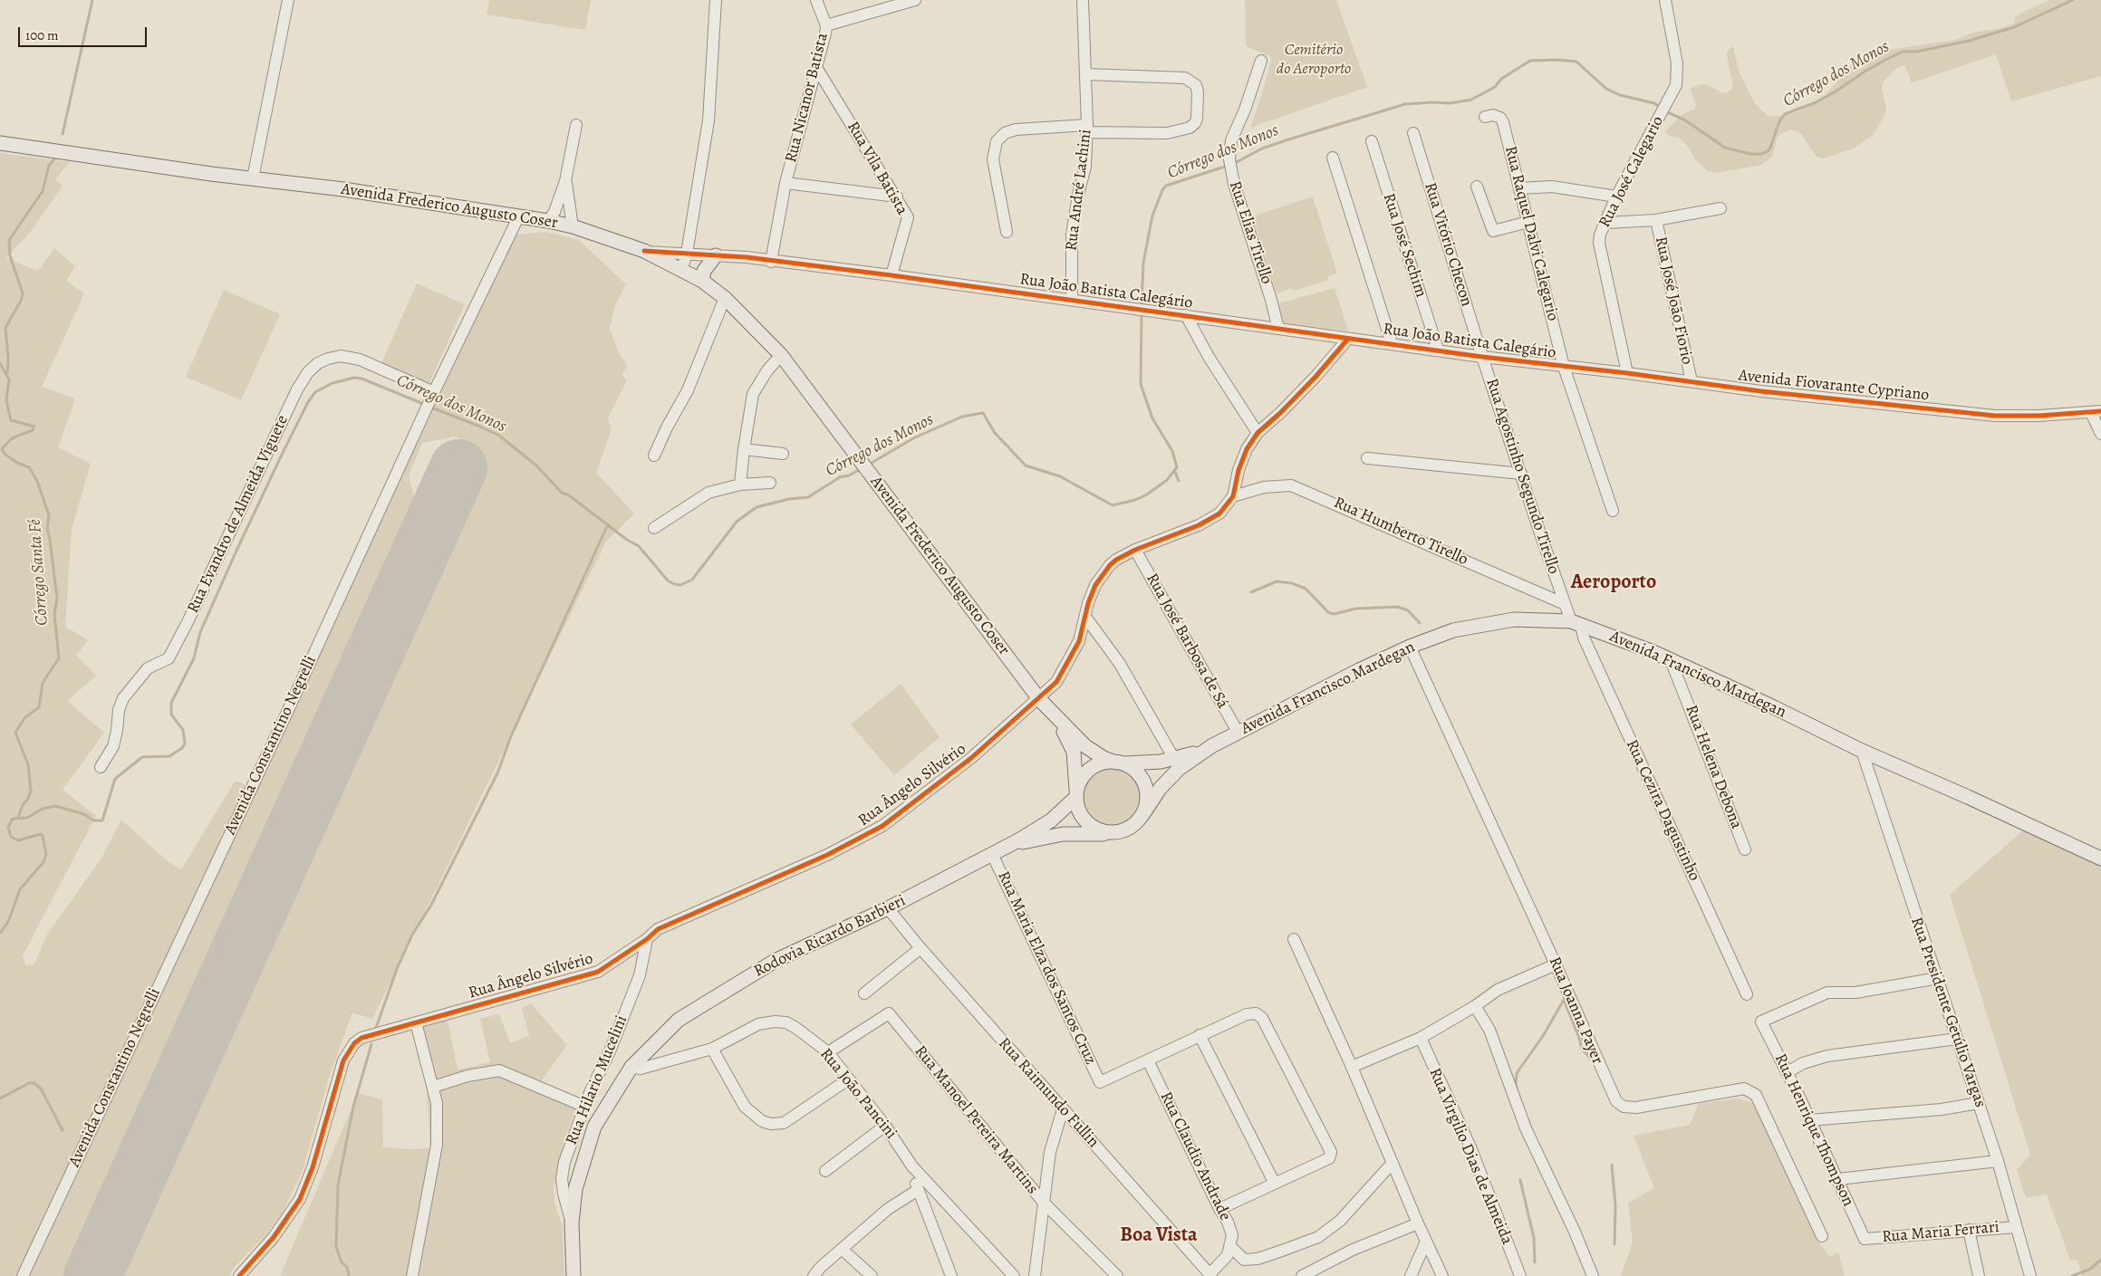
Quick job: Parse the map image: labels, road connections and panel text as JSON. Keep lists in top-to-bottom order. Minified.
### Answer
{"streets":{"main road":["Avenida Frederico Augusto Coser","Avenida Francisco Mardegan","Rodovia Ricardo Barbieri"],"street":["Rua Nicanor Batista","Rua Vila Batista","Rua José Calegario","Rua André Lachini","Rua Elias Tirello","Rua Raquel Dalvi Calegario","Rua Vitório Checon","Rua José Sechim","Rua João Batista Calegário","Rua José João Fiorio","Avenida Fiovarante Cypriano","Rua Agostinho Segundo Tirello","Rua Evandro de Almeida Viguete","Rua Humberto Tirello","Rua José Barbosa de Sá","Avenida Constantino Negrelli","Rua Helena Debona","Rua Ângelo Silvério","Rua Cezira Dagustinho","Rua Maria Elza dos Santos Cruz","Rua Joanna Payer","Rua Presidente Getúlio Vargas","Rua Hilario Mucelini","Rua Raimundo Fullin","Rua João Pancini","Rua Manoel Pereira Martins","Rua Henrique Thompson","Rua Claudio Andrade","Rua Virgilio Dias de Almeida","Rua Maria Ferrari"]},"crossings":[["Rua Nicanor Batista","Rua Vila Batista"],["Rua Nicanor Batista","Rua João Batista Calegário"],["Rua Vila Batista","Rua João Batista Calegário"],["Rua José Calegario","Avenida Fiovarante Cypriano"],["Rua André Lachini","Rua João Batista Calegário"],["Avenida Frederico Augusto Coser","Rua João Batista Calegário"],["Avenida Frederico Augusto Coser","Avenida Francisco Mardegan"],["Avenida Frederico Augusto Coser","Avenida Constantino Negrelli"],["Avenida Frederico Augusto Coser","Rua Ângelo Silvério"],["Rua Elias Tirello","Rua João Batista Calegário"],["Rua Raquel Dalvi Calegario","Rua João Batista Calegário"],["Rua Raquel Dalvi Calegario","Avenida Fiovarante Cypriano"],["Rua Vitório Checon","Rua João Batista Calegário"],["Rua Vitório Checon","Rua Agostinho Segundo Tirello"],["Rua José Sechim","Rua João Batista Calegário"],["Rua João Batista Calegário","Avenida Fiovarante Cypriano"],["Rua João Batista Calegário","Rua Agostinho Segundo Tirello"],["Rua José João Fiorio","Avenida Fiovarante Cypriano"],["Rua Agostinho Segundo Tirello","Rua Humberto Tirello"],["Rua Agostinho Segundo Tirello","Avenida Francisco Mardegan"],["Rua Agostinho Segundo Tirello","Rua Cezira Dagustinho"],["Rua Evandro de Almeida Viguete","Avenida Constantino Negrelli"],["Rua Humberto Tirello","Rua Ângelo Silvério"],["Rua José Barbosa de Sá","Avenida Francisco Mardegan"],["Rua José Barbosa de Sá","Rua Ângelo Silvério"],["Avenida Francisco Mardegan","Rua Helena Debona"],["Avenida Francisco Mardegan","Rua Cezira Dagustinho"],["Avenida Francisco Mardegan","Rua Joanna Payer"],["Avenida Francisco Mardegan","Rua Presidente Getúlio Vargas"],["Rua Ângelo Silvério","Rua Hilario Mucelini"],["Rodovia Ricardo Barbieri","Rua Maria Elza dos Santos Cruz"],["Rodovia Ricardo Barbieri","Rua Hilario Mucelini"],["Rodovia Ricardo Barbieri","Rua Raimundo Fullin"],["Rodovia Ricardo Barbieri","Rua João Pancini"],["Rua Maria Elza dos Santos Cruz","Rua Claudio Andrade"],["Rua Presidente Getúlio Vargas","Rua Henrique Thompson"],["Rua Presidente Getúlio Vargas","Rua Maria Ferrari"],["Rua João Pancini","Rua Manoel Pereira Martins"],["Rua Henrique Thompson","Rua Maria Ferrari"]],"districts":["Aeroporto","Boa Vista"],"water":["Córrego dos Monos","Córrego Santa Fé"],"parks":["Cemitério do Aeroporto"],"scale_bar":"100 m"}
